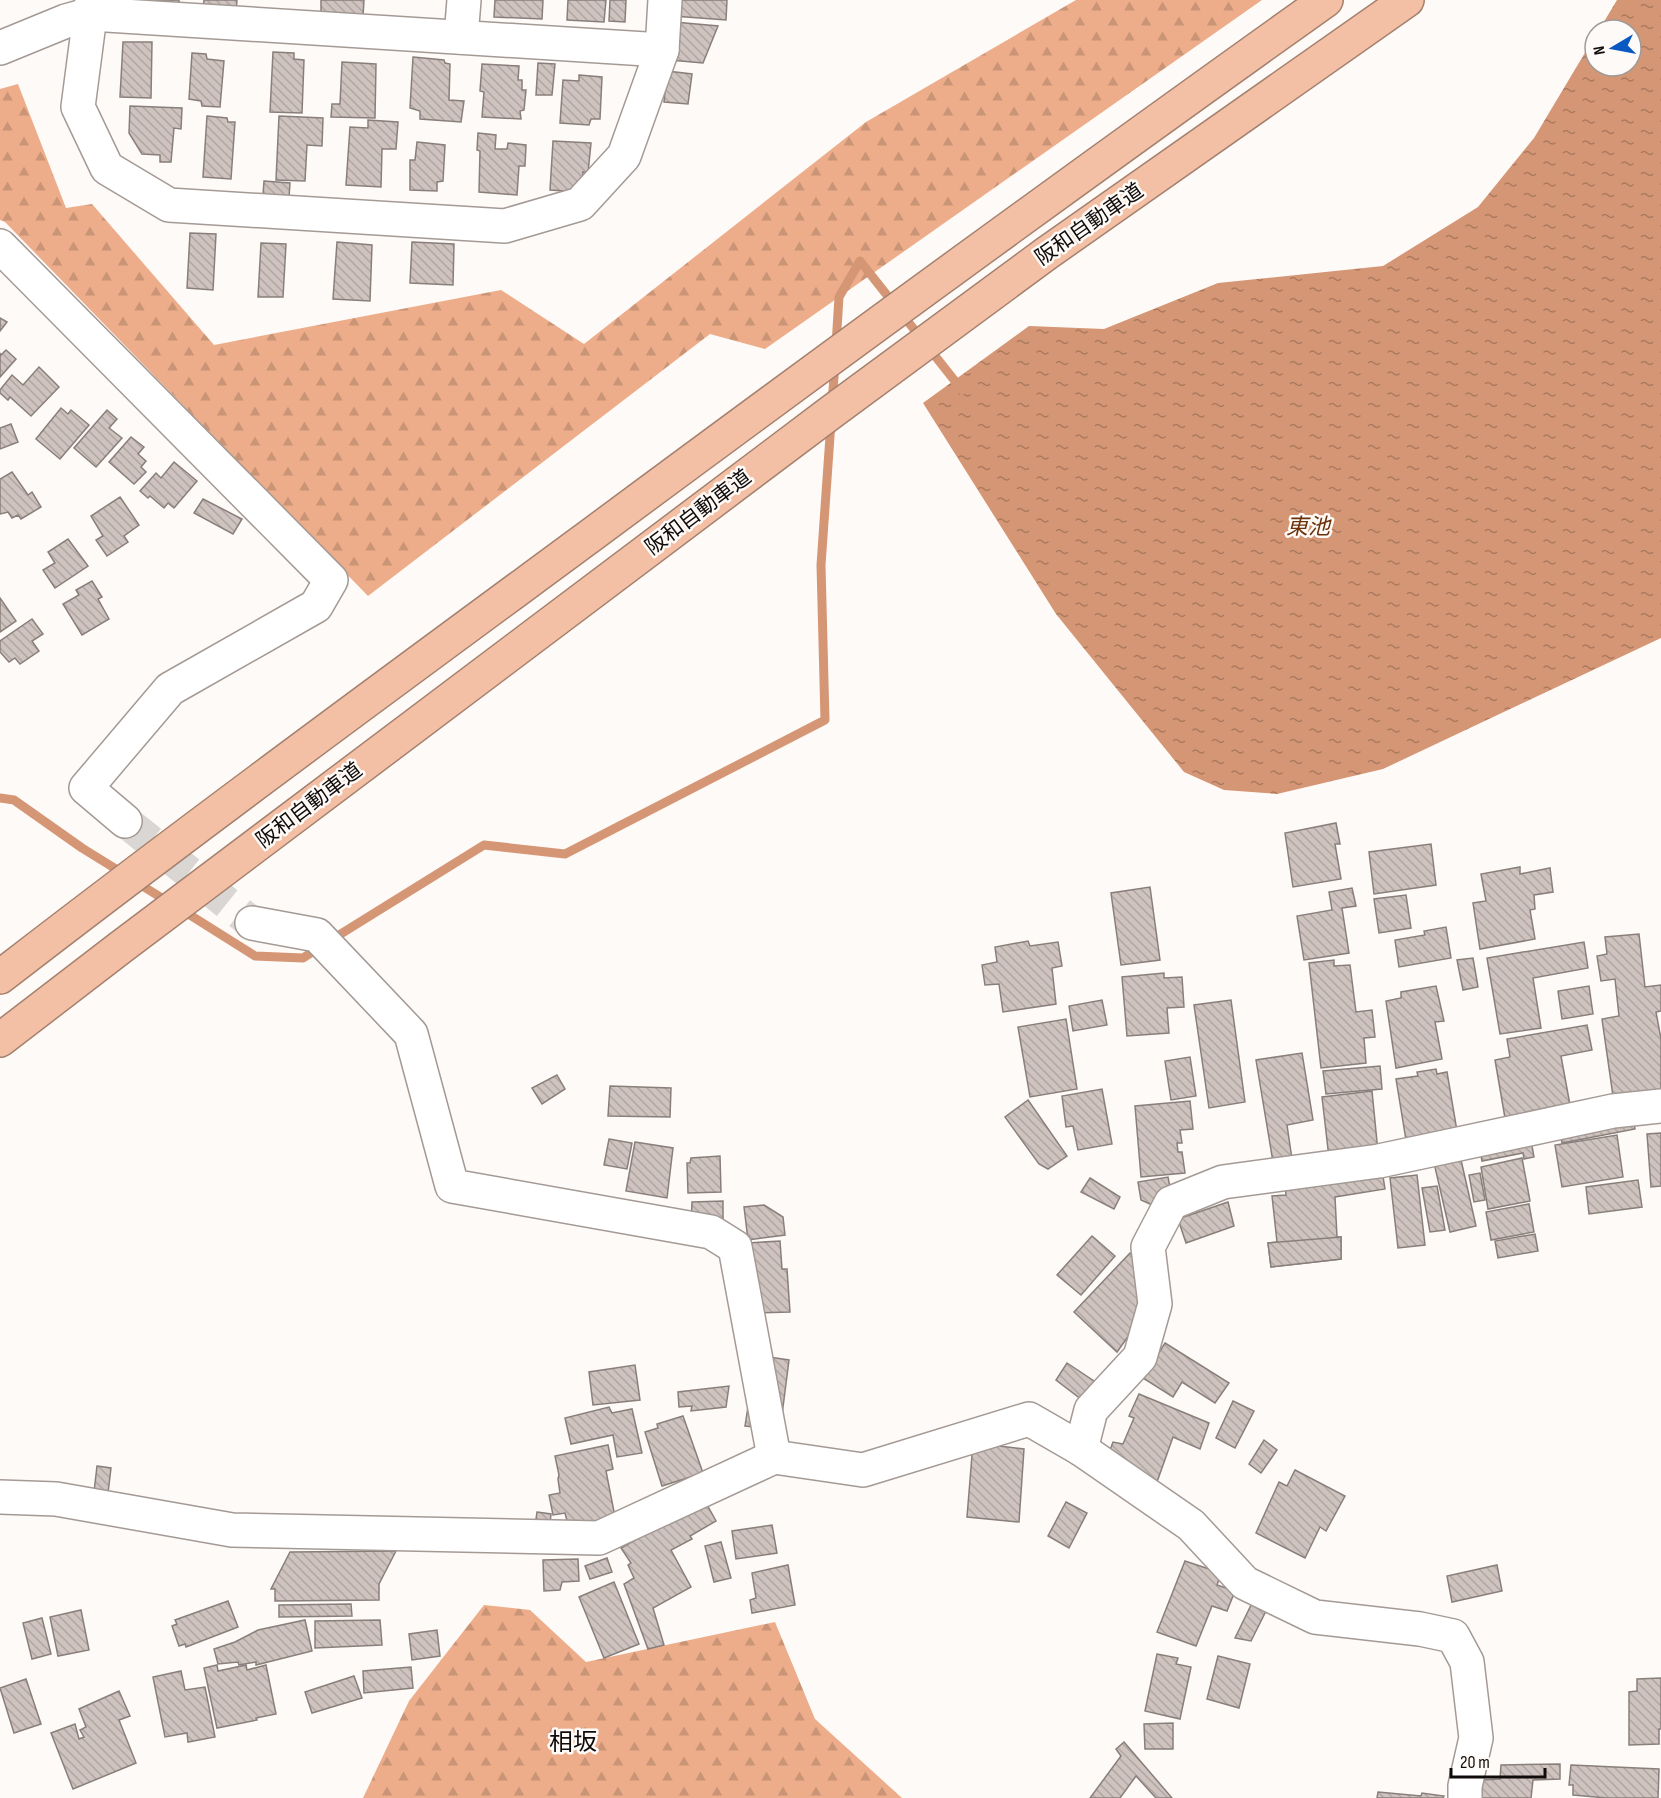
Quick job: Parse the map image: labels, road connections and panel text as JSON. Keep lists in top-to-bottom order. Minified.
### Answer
{"streets":{"highway":["阪和自動車道"]},"districts":["相坂"],"water":["東池"],"scale_bar":"20 m","north":"left"}
